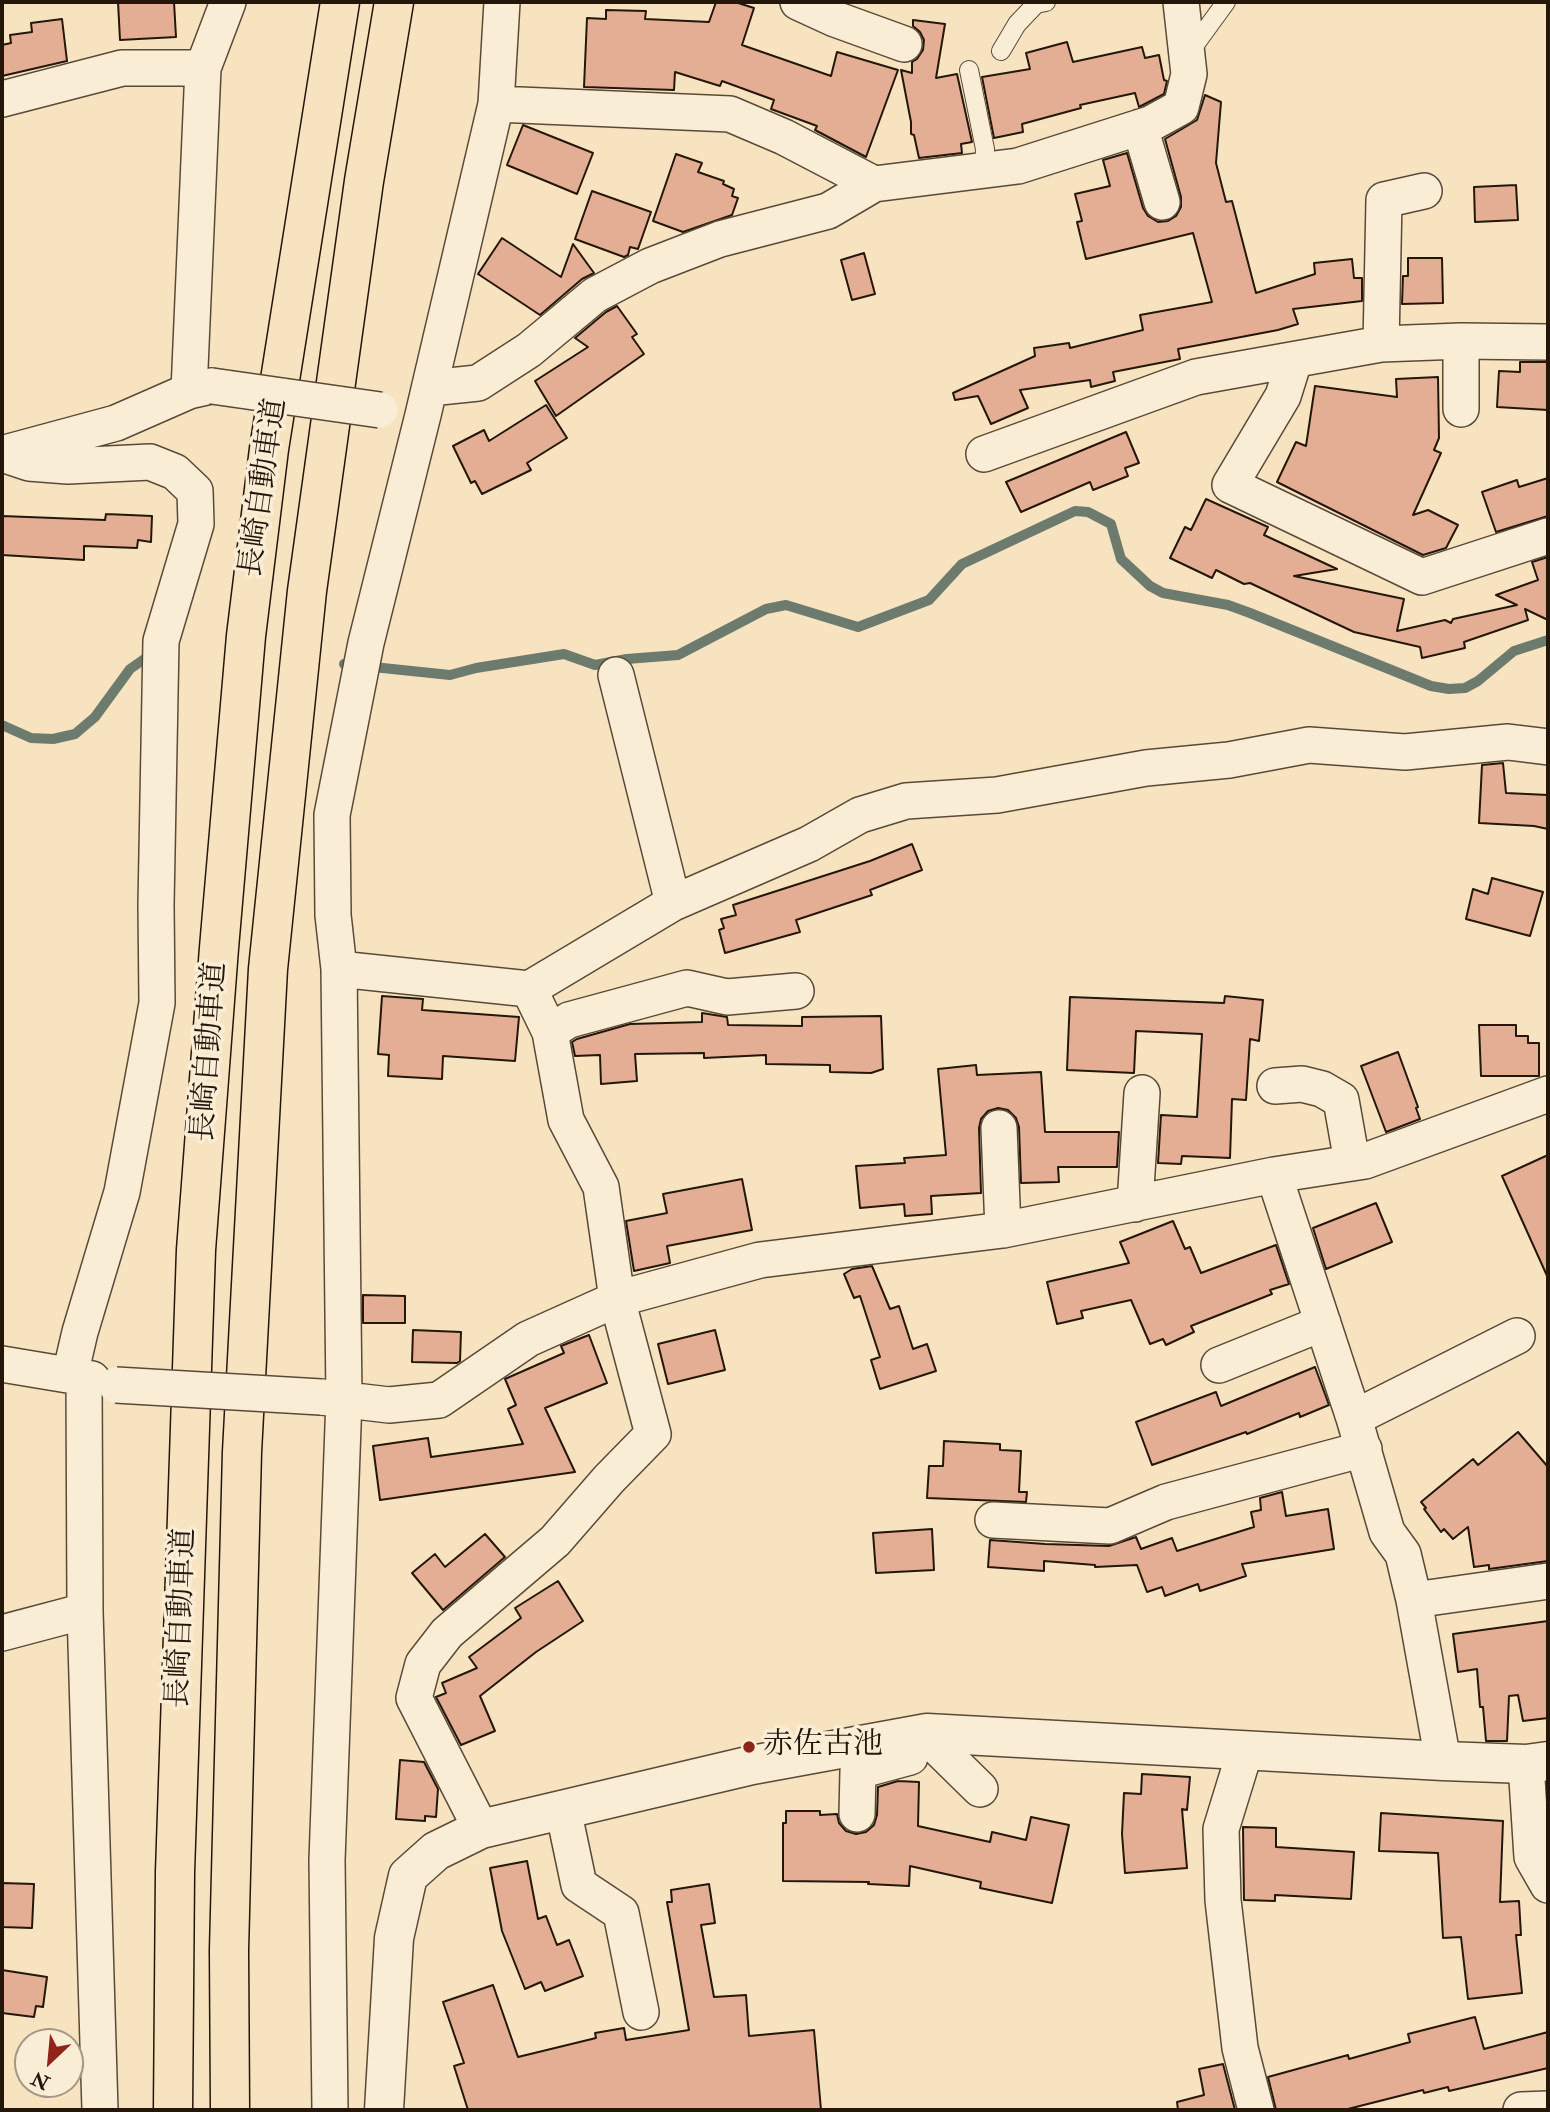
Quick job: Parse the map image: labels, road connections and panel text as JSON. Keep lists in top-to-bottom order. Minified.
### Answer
{"streets":{"highway":["長崎自動車道"]},"places":["赤佐古池"],"north":"bottom left"}
